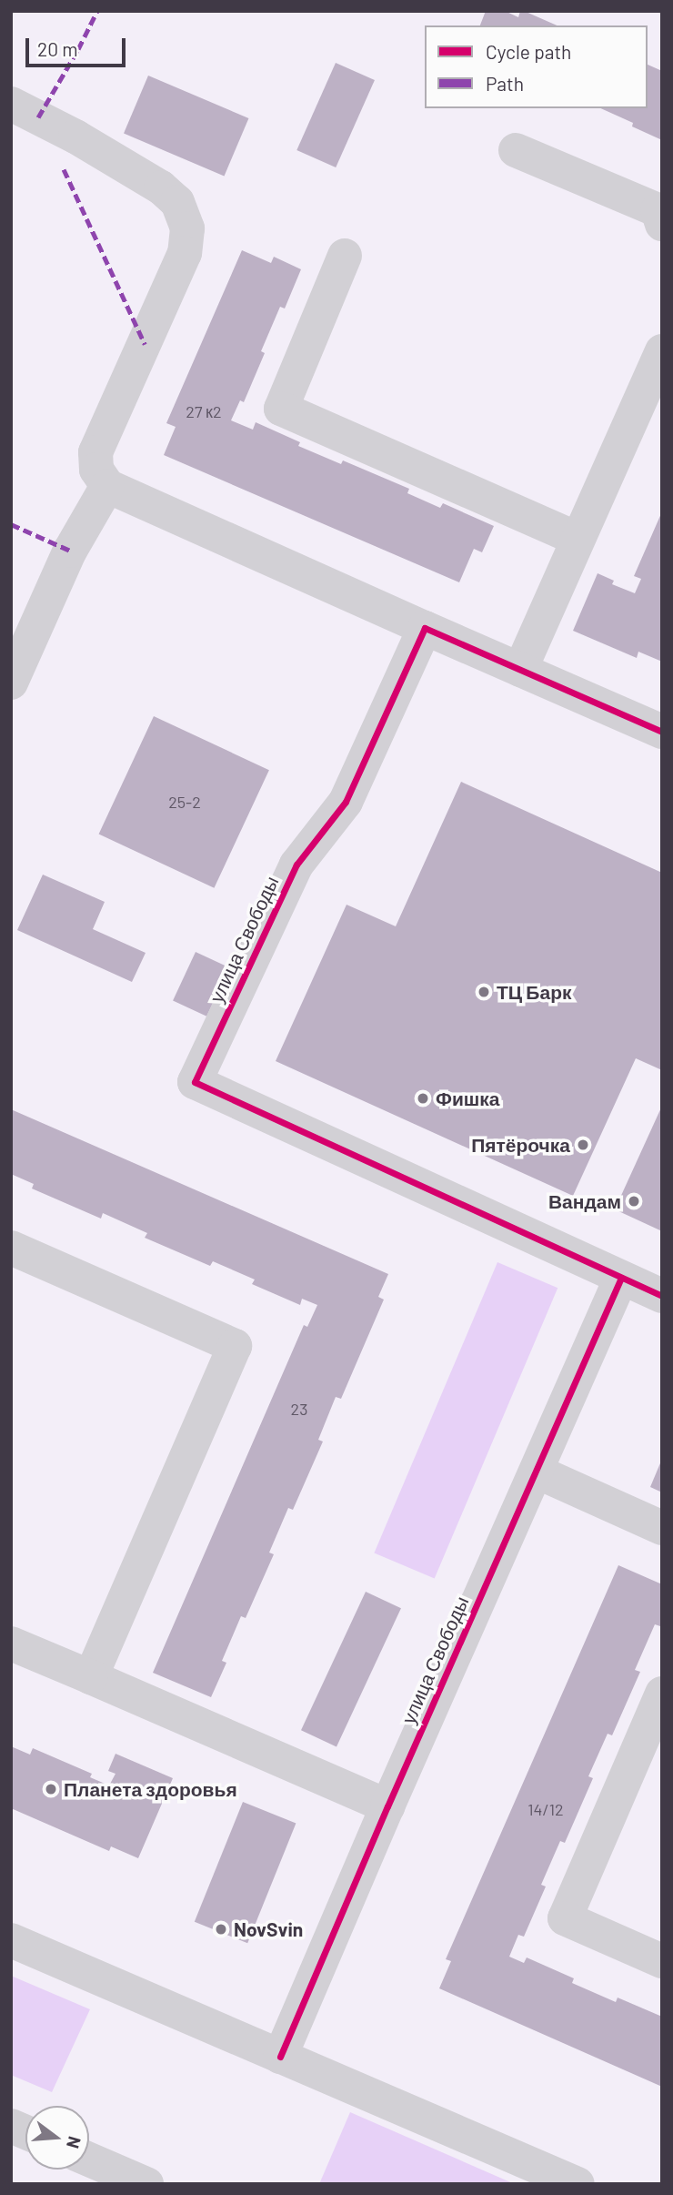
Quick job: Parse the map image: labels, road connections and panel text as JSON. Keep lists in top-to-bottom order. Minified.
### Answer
{"streets":{"street":["улица Свободы"]},"places":["ТЦ Барк","Фишка","Пятёрочка","Вандам","Планета здоровья","NovSvin"],"house_numbers":["27 к2","25-2","23","14/12"],"legend":["Cycle path","Path"],"scale_bar":"20 m","north":"right"}
